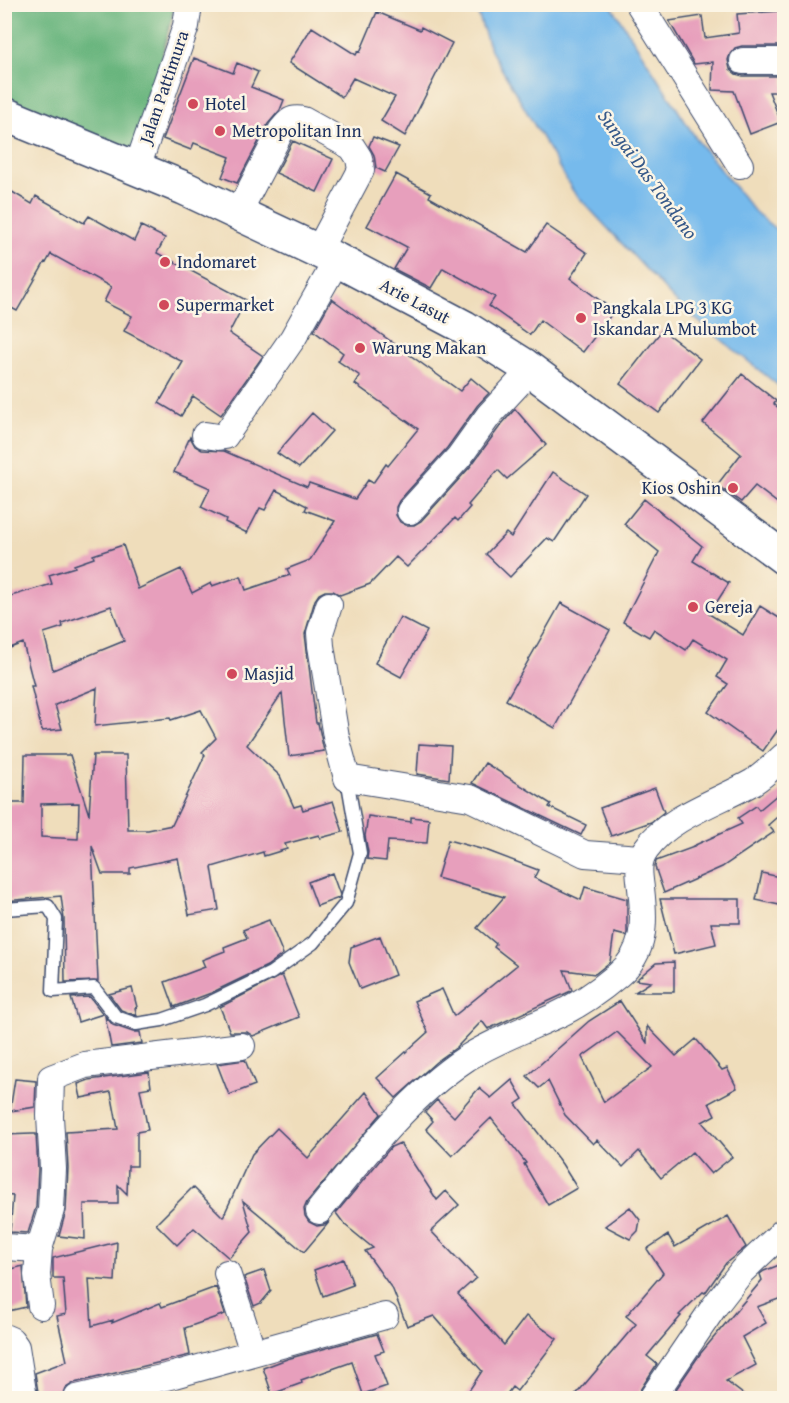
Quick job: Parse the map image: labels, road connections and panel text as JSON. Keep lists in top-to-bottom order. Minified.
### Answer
{"streets":{"main road":["Arie Lasut"],"street":["Jalan Pattimura"]},"crossings":[["Jalan Pattimura","Arie Lasut"]],"water":["Sungai Das Tondano"],"places":["Hotel","Metropolitan Inn","Indomaret","Supermarket","Pangkala LPG 3 KG Iskandar A Mulumbot","Warung Makan","Kios Oshin","Gereja","Masjid"]}
